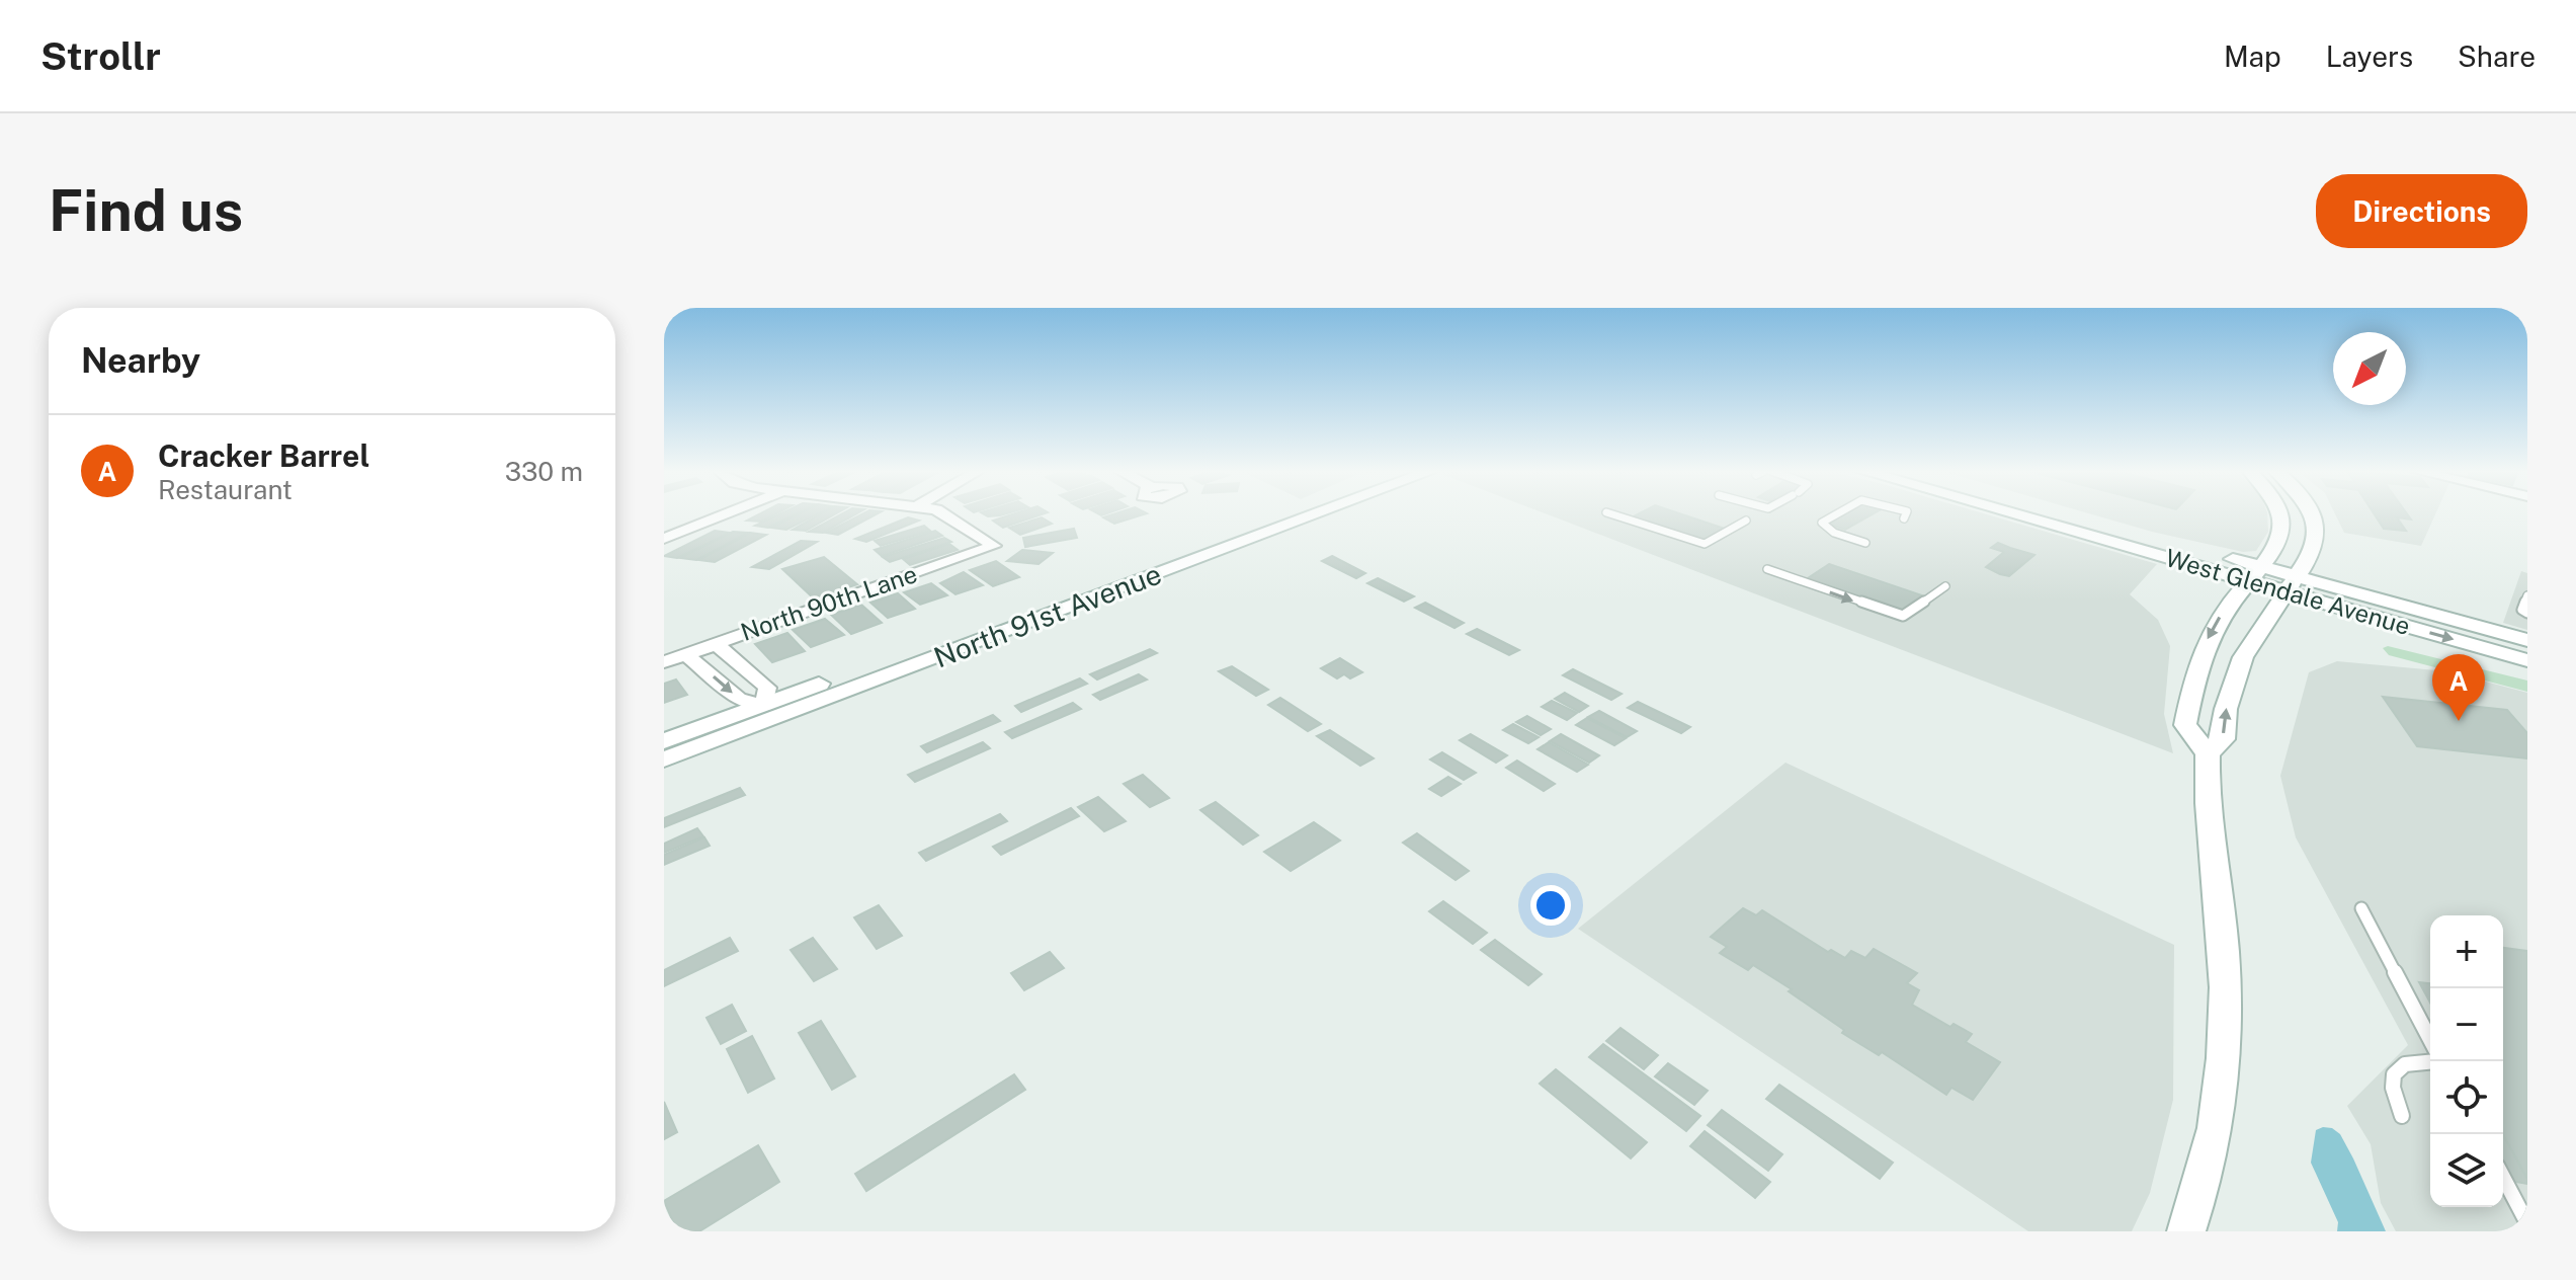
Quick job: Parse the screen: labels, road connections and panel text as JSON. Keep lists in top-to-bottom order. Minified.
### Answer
{"streets":{"main road":["West Glendale Avenue","North 91st Avenue"],"street":["North 90th Lane"]},"north":"bottom left","page":{"header":"Strollr","nav":["Map","Layers","Share"],"buttons":"Directions","title":"Find us","heading":"Nearby","list":[{"mark":"A","name":"Cracker Barrel","note":"Restaurant","value":"330 m"}],"pins":"A","map_buttons":["+","−"]}}
